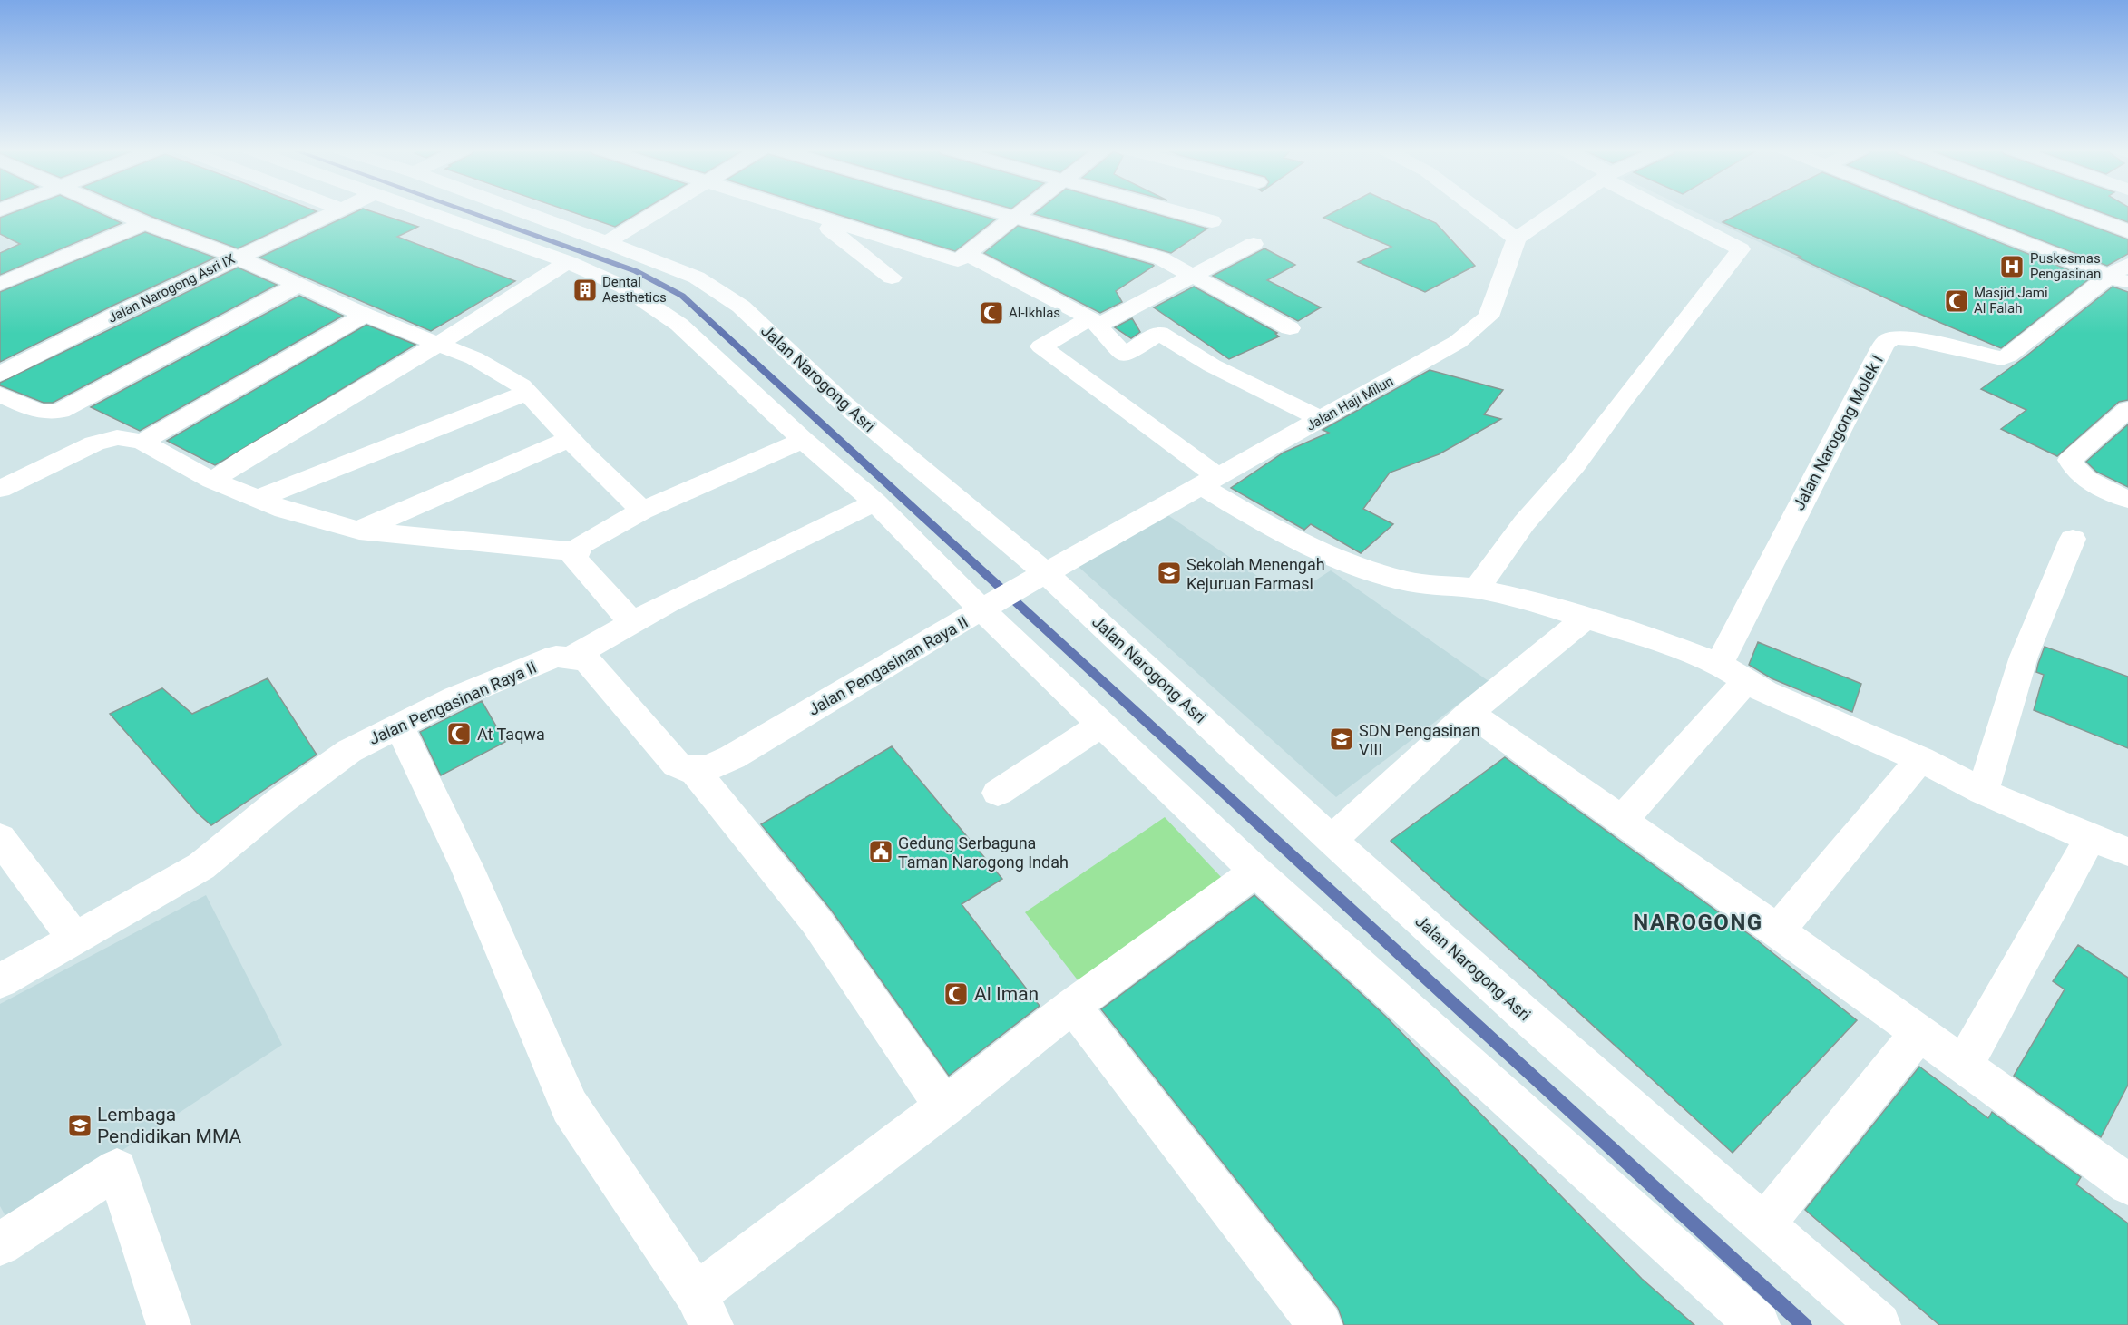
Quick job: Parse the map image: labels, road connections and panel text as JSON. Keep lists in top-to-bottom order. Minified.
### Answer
{"streets":{"street":["Jalan Narogong Asri IX","Jalan Narogong Asri","Jalan Haji Milun","Jalan Narogong Molek I","Jalan Pengasinan Raya II"]},"crossings":[["Jalan Narogong Asri","Jalan Haji Milun"],["Jalan Haji Milun","Jalan Pengasinan Raya II"]],"districts":["NAROGONG"],"places":{"hospital":["Puskesmas Pengasinan"],"building":["Dental Aesthetics"],"mosque":["Masjid Jami Al Falah","Al-Ikhlas","At Taqwa","Al Iman"],"school or university":["Sekolah Menengah Kejuruan Farmasi","SDN Pengasinan VIII","Lembaga Pendidikan MMA"],"public building":["Gedung Serbaguna Taman Narogong Indah"]}}
